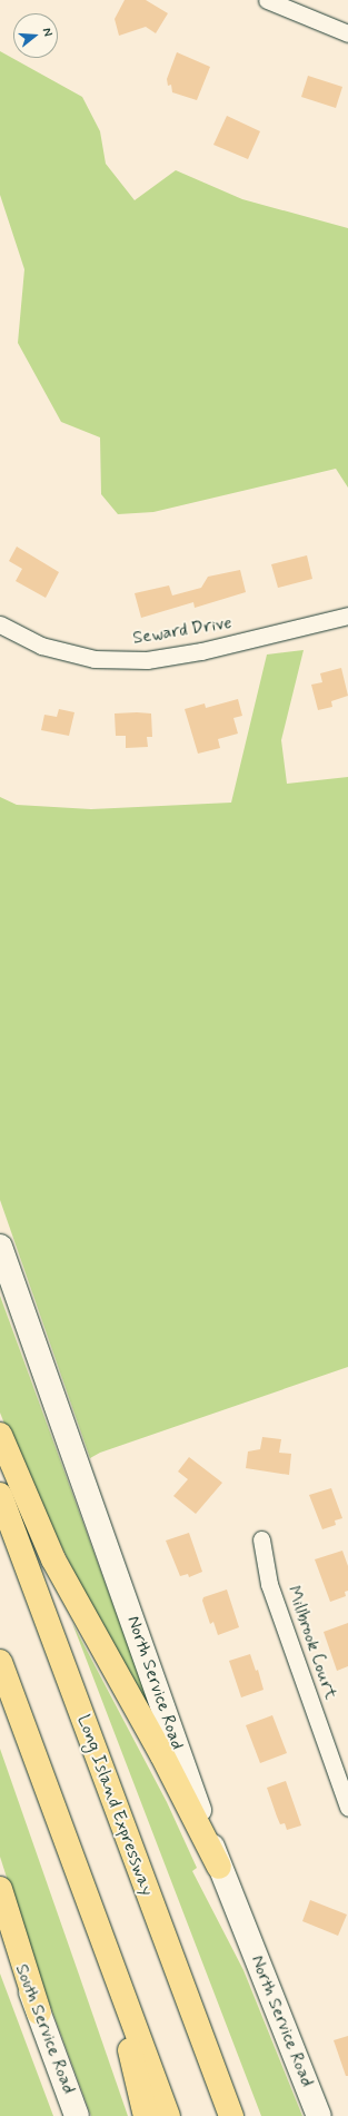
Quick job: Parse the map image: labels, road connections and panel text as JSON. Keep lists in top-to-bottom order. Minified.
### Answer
{"streets":{"highway":["Long Island Expressway"],"main road":["North Service Road","South Service Road"],"street":["Seward Drive","Millbrook Court"]},"north":"right"}
